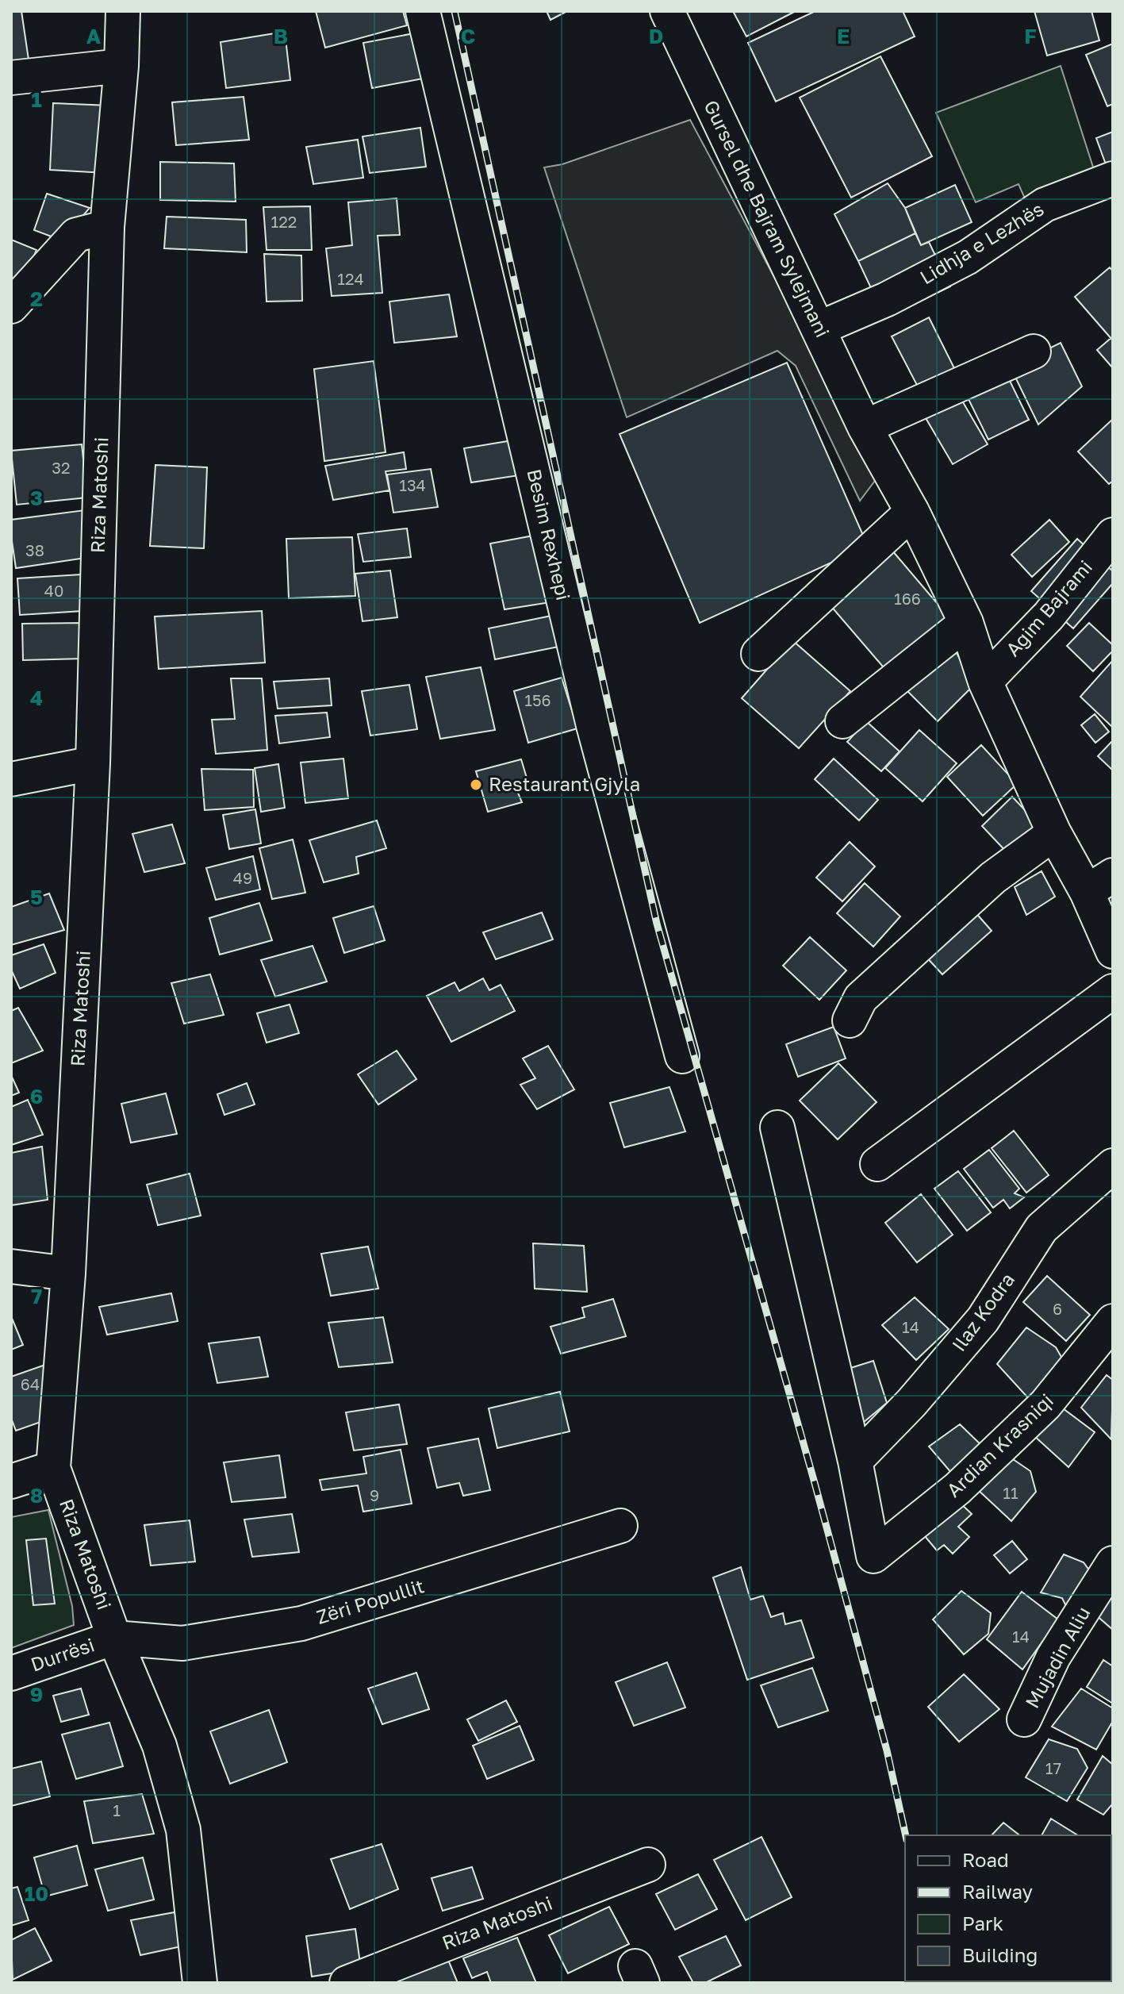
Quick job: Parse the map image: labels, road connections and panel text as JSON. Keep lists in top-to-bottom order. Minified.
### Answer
{"streets":{"street":["Gursel dhe Bajram Sylejmani","Lidhja e Lezhës","Riza Matoshi","Besim Rexhepi","Agim Bajrami","Ilaz Kodra","Ardian Krasniqi","Zëri Popullit","Durrësi","Mujadin Aliu"]},"crossings":[["Gursel dhe Bajram Sylejmani","Lidhja e Lezhës"],["Gursel dhe Bajram Sylejmani","Agim Bajrami"],["Riza Matoshi","Zëri Popullit"],["Riza Matoshi","Durrësi"],["Ilaz Kodra","Ardian Krasniqi"],["Zëri Popullit","Durrësi"]],"places":["Restaurant Gjyla"],"house_numbers":["122","124","32","134","38","40","166","156","49","6","14","64","11","9","14","17","1"],"legend":["Road","Railway","Park","Building"],"grid":{"columns":["A","B","C","D","E","F"],"rows":["1","2","3","4","5","6","7","8","9","10"]}}
